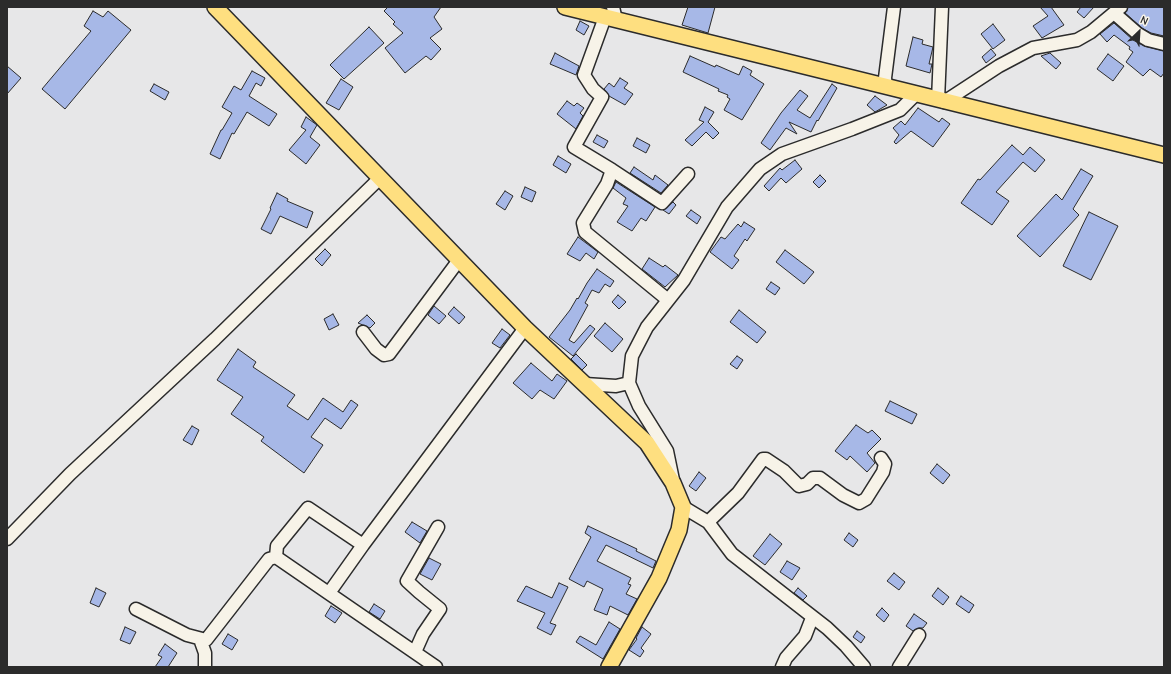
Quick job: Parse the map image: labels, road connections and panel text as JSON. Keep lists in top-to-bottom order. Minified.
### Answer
{"north":"top right"}
